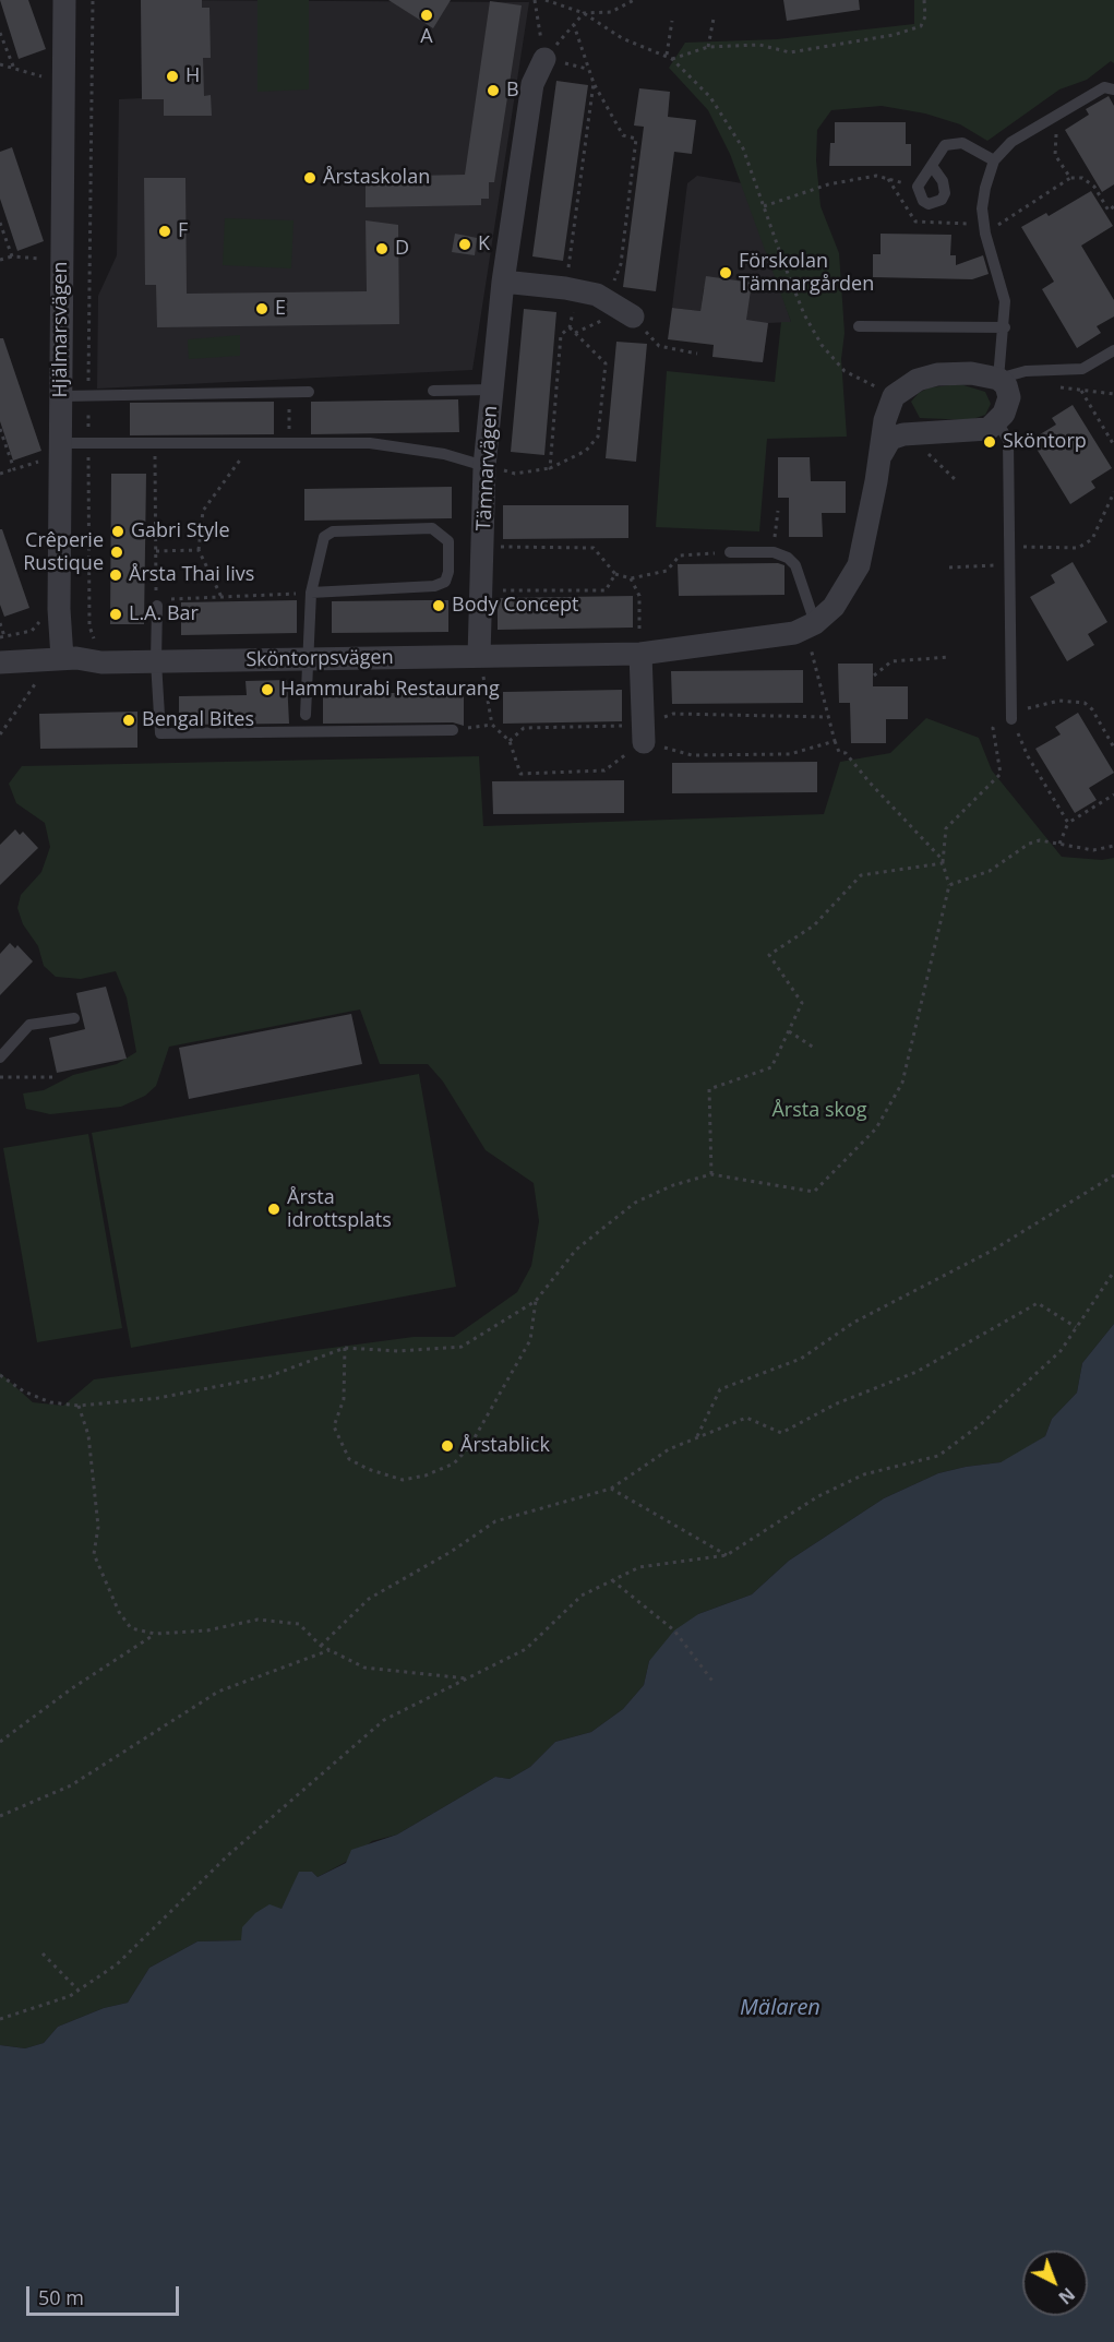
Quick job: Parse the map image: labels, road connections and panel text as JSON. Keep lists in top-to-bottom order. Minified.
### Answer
{"streets":{"street":["Hjälmarsvägen","Tämnarvägen","Sköntorpsvägen"]},"crossings":[["Hjälmarsvägen","Sköntorpsvägen"],["Tämnarvägen","Sköntorpsvägen"]],"water":["Mälaren"],"parks":["Årsta skog"],"places":["A","H","B","Årstaskolan","F","K","D","Förskolan Tämnargården","E","Sköntorp","Gabri Style","Crêperie Rustique","Årsta Thai livs","Body Concept","L.A. Bar","Hammurabi Restaurang","Bengal Bites","Årsta idrottsplats","Årstablick"],"scale_bar":"50 m","north":"bottom right"}
